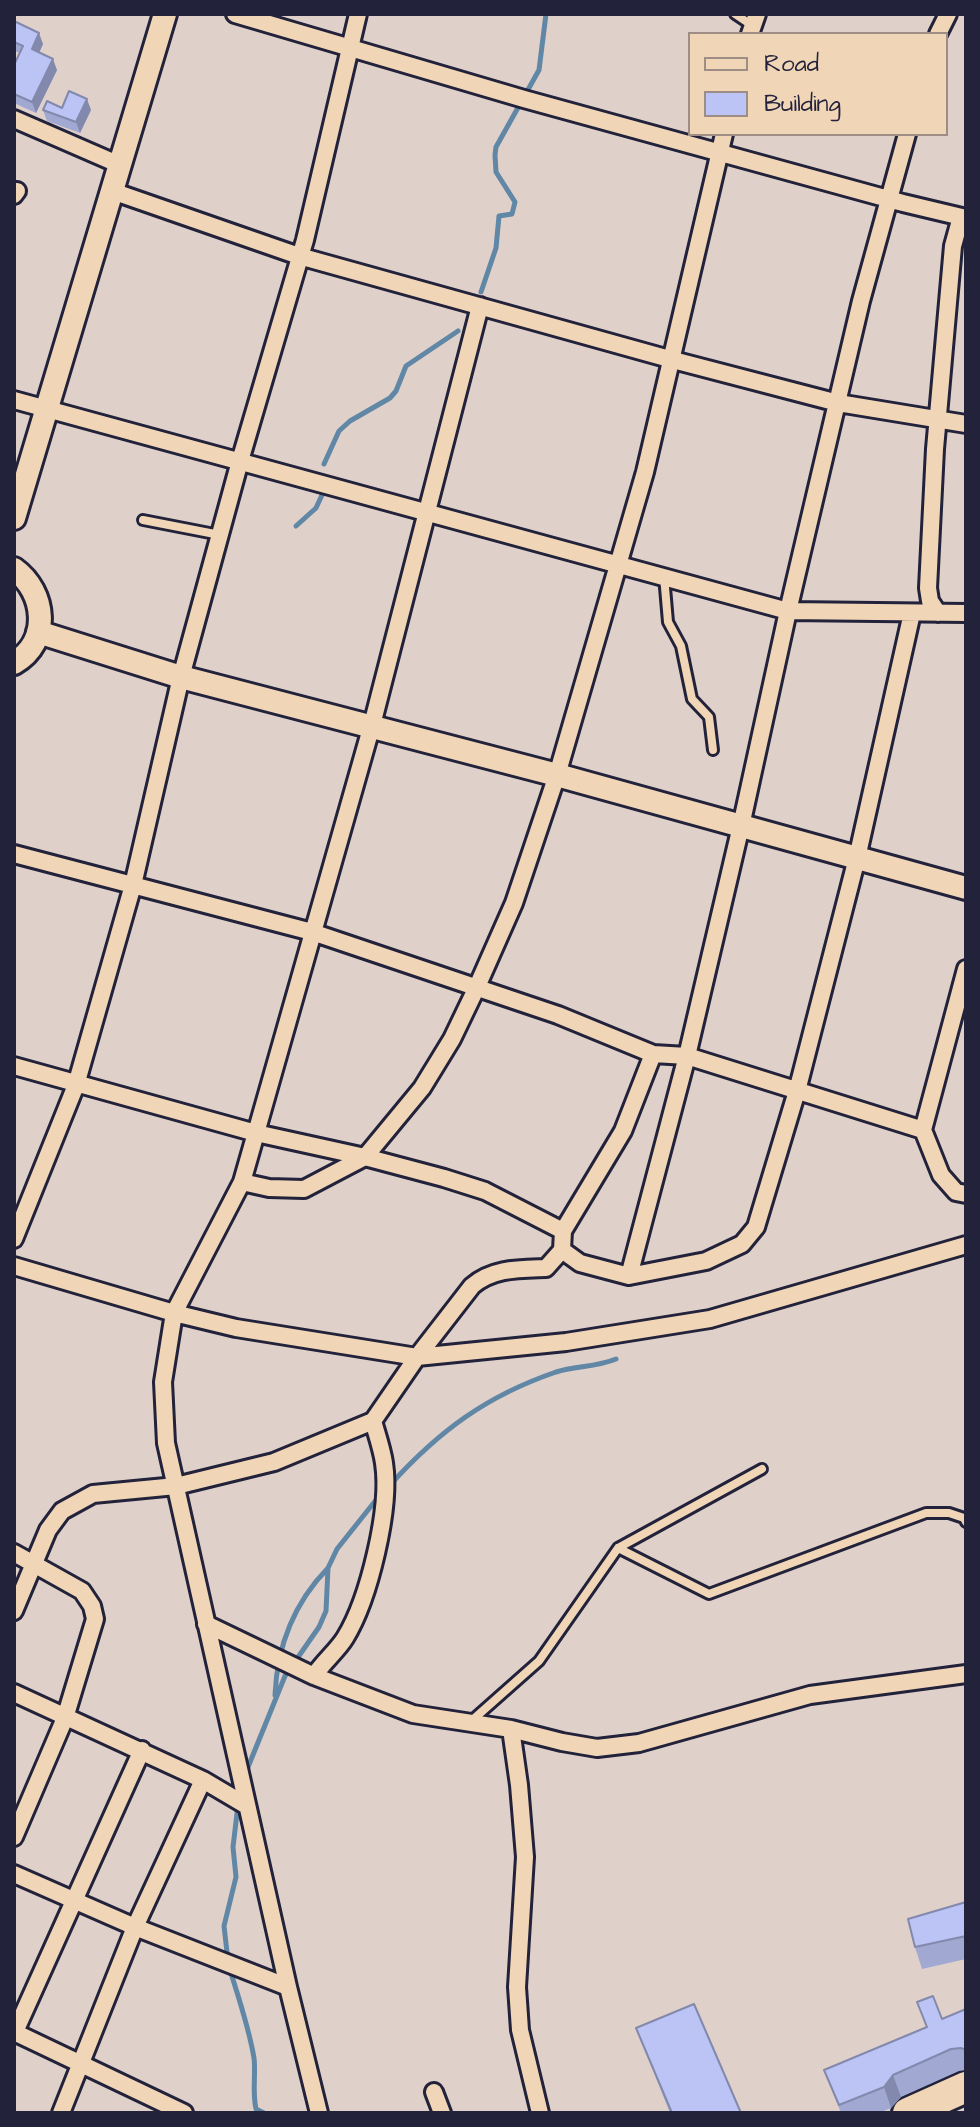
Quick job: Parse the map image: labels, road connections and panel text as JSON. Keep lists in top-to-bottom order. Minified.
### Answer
{"legend":["Road","Building"]}
